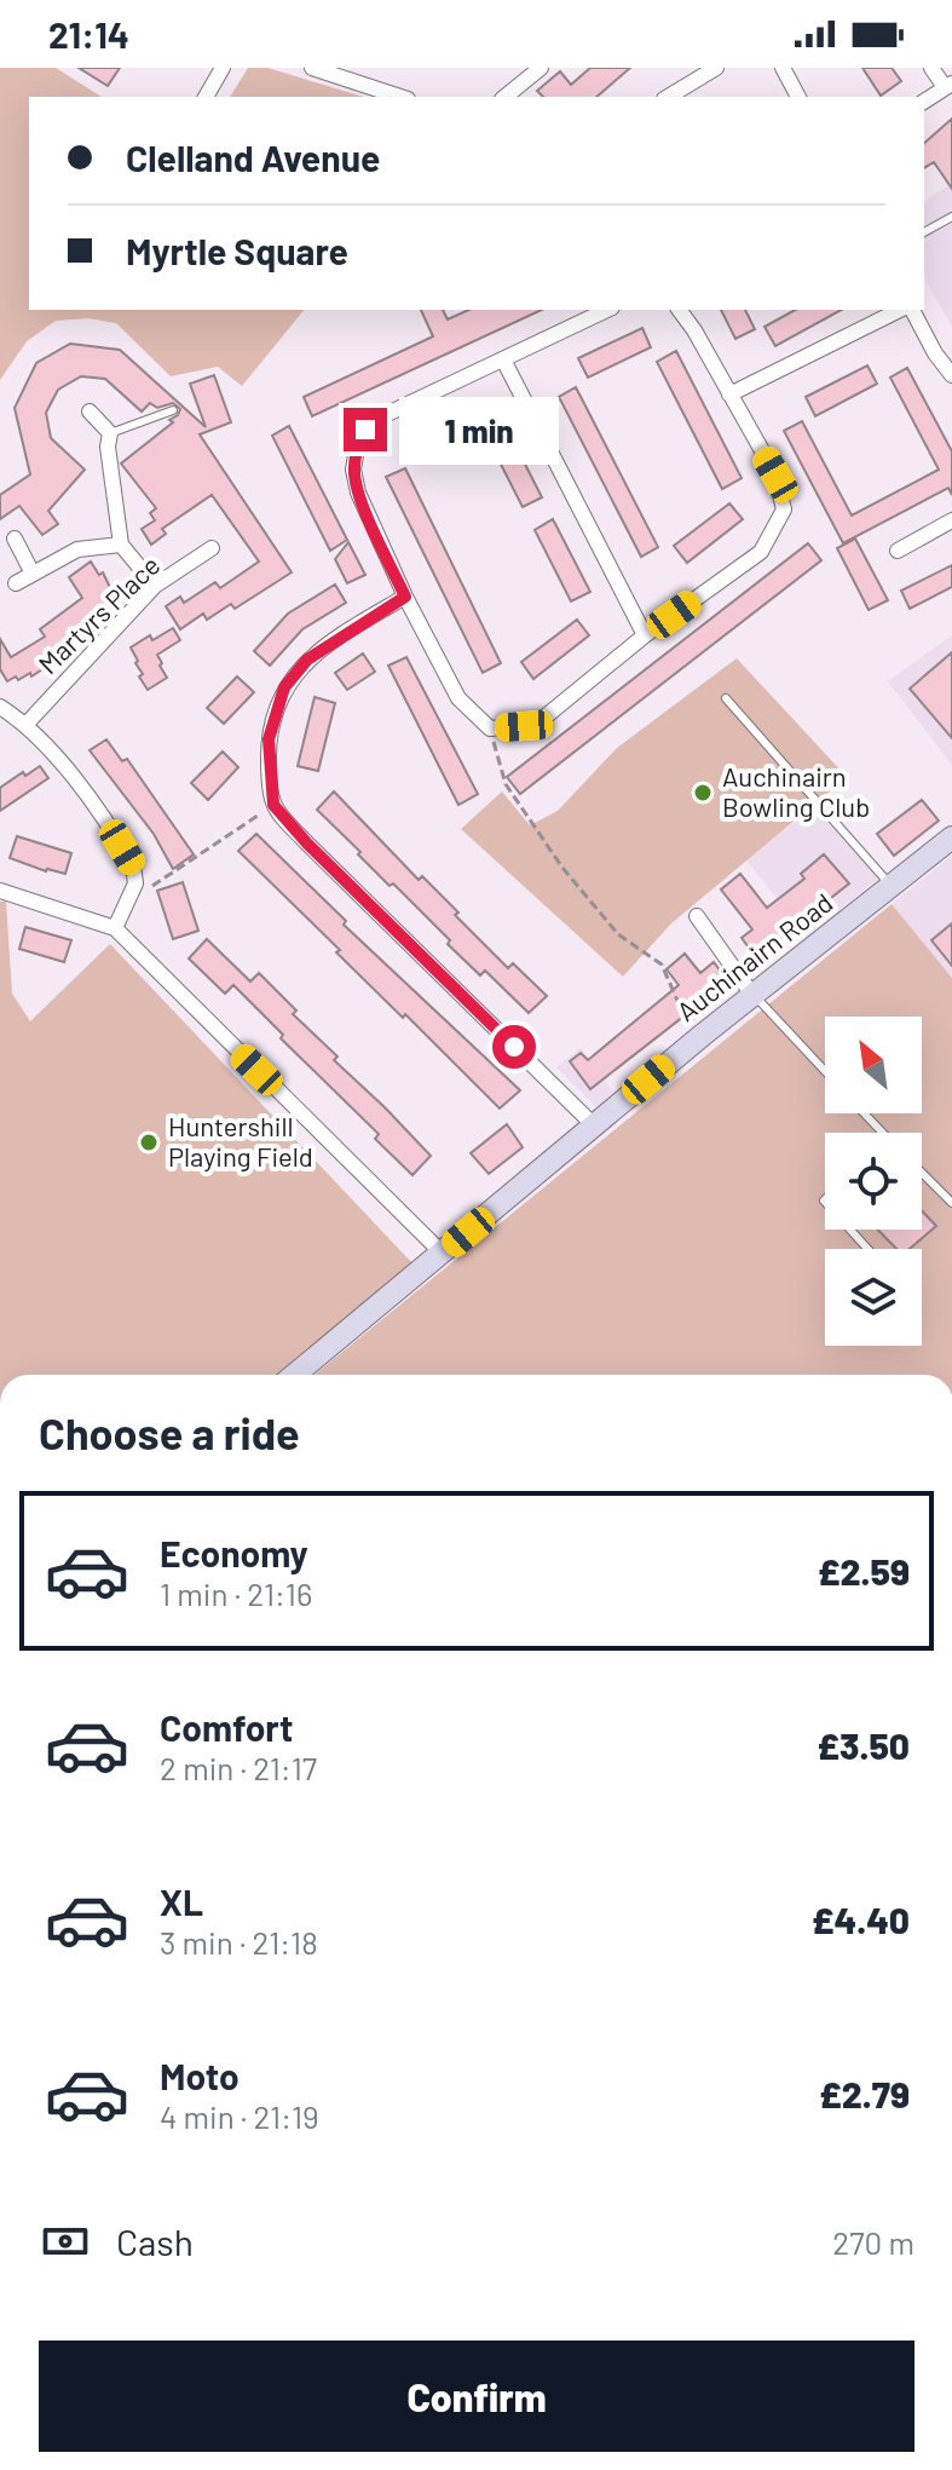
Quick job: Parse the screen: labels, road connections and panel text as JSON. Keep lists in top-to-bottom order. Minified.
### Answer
{"streets":{"main road":["Auchinairn Road"],"street":["Martyrs Place"]},"places":["Auchinairn Bowling Club","Huntershill Playing Field"],"north":"top left","page":{"status":"21:14","banner":["Clelland Avenue","Myrtle Square"],"bubble":"1 min","heading":"Choose a ride","list":[{"name":"Economy","note":"1 min · 21:16","value":"£2.59"},{"name":"Comfort","note":"2 min · 21:17","value":"£3.50"},{"name":"XL","note":"3 min · 21:18","value":"£4.40"},{"name":"Moto","note":"4 min · 21:19","value":"£2.79"}],"pay":["Cash","270 m"],"buttons":"Confirm"}}
